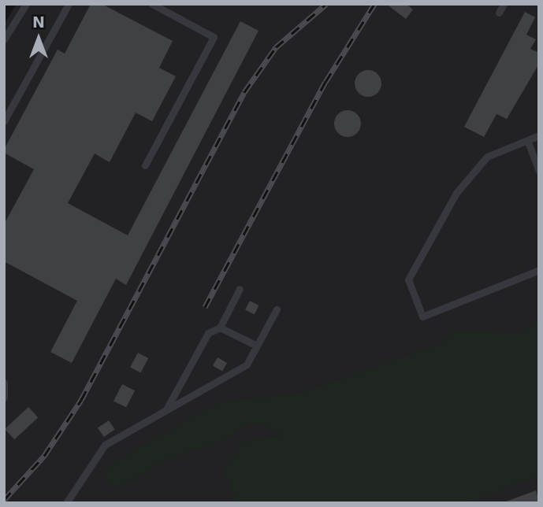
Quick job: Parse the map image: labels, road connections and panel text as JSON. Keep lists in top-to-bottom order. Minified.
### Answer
{"north":"top"}
